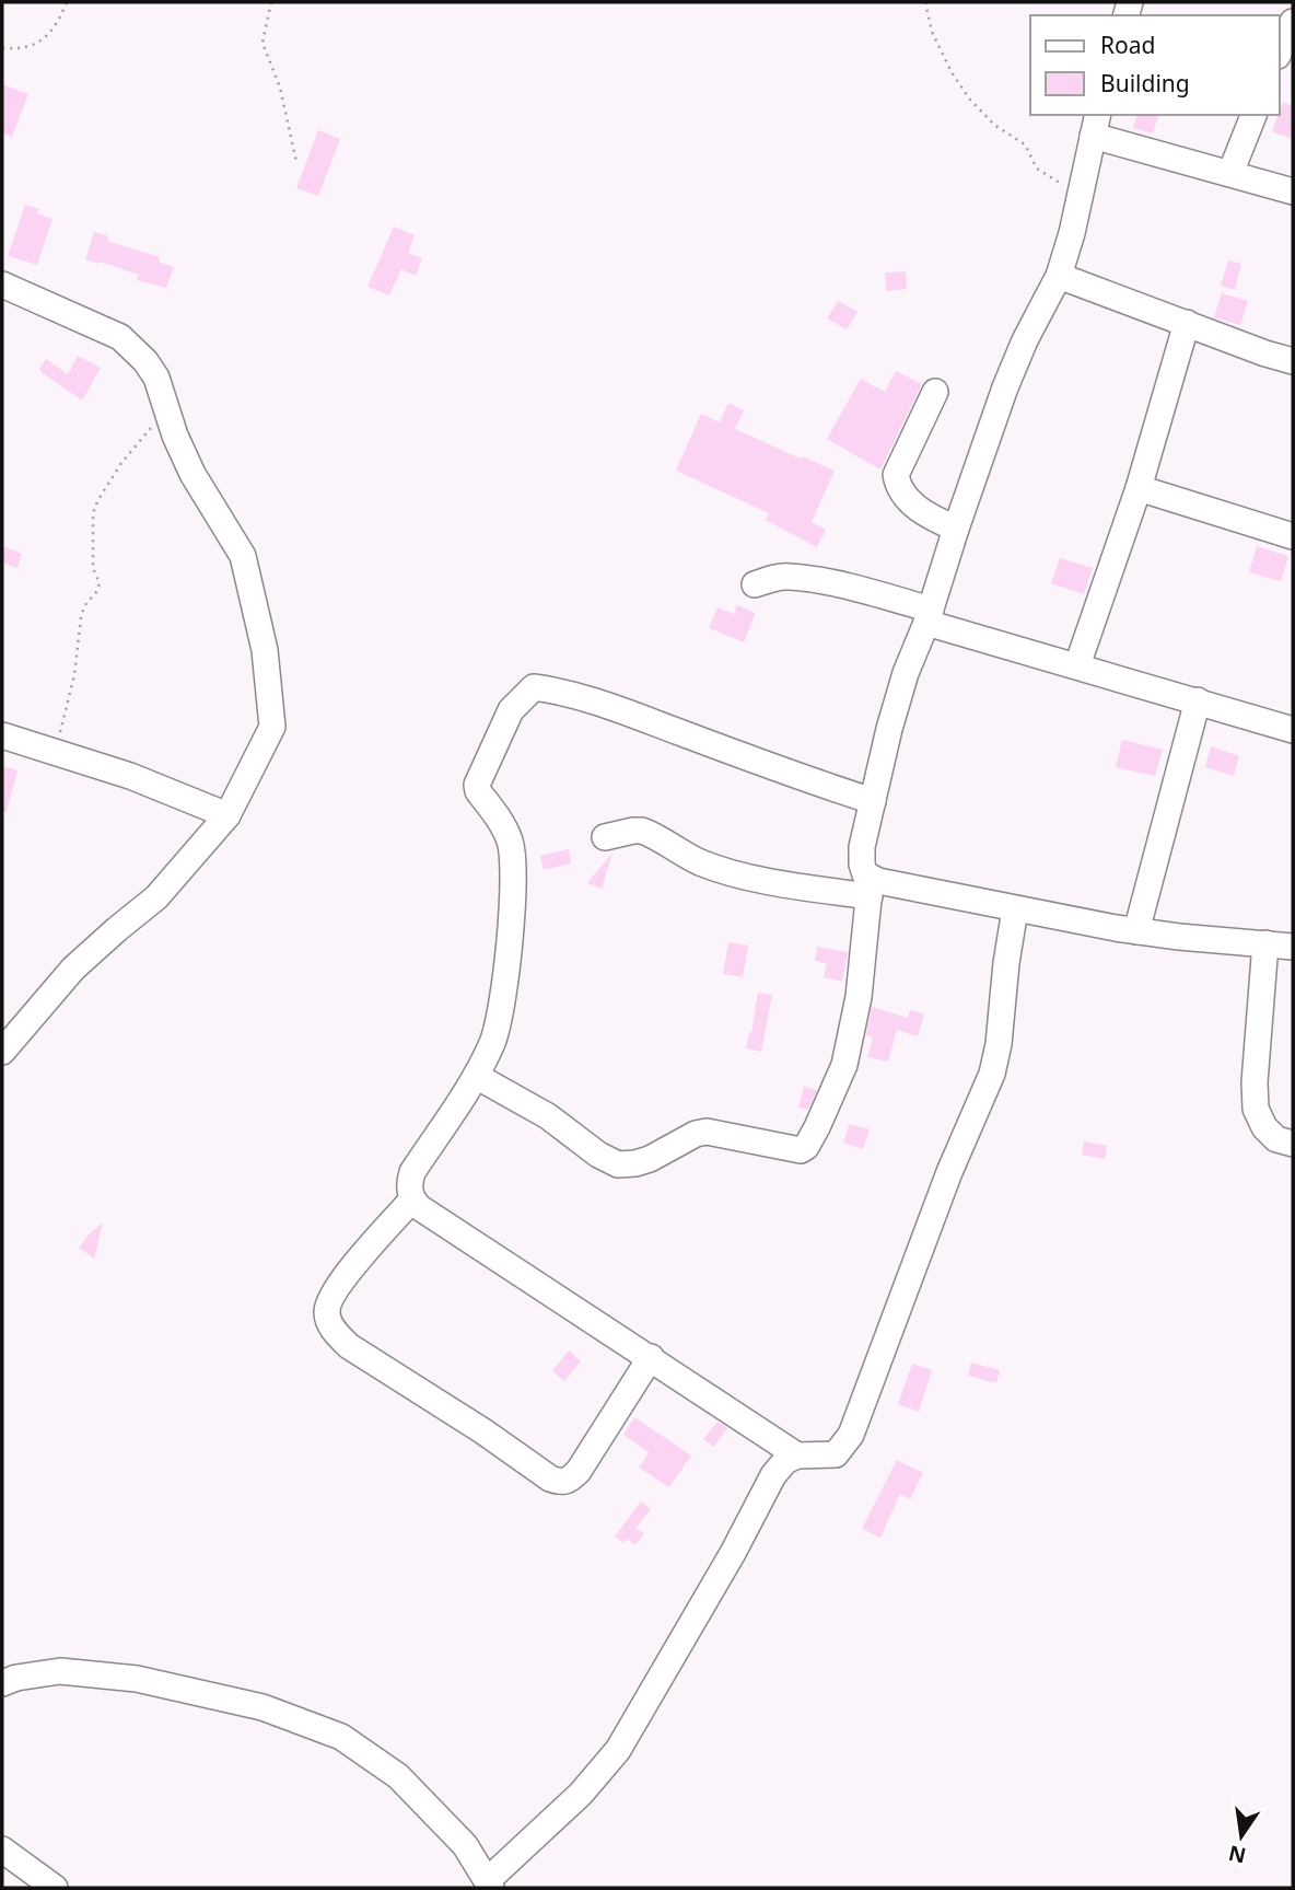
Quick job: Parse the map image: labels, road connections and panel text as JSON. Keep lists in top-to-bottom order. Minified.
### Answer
{"legend":["Road","Building"],"north":"bottom"}
